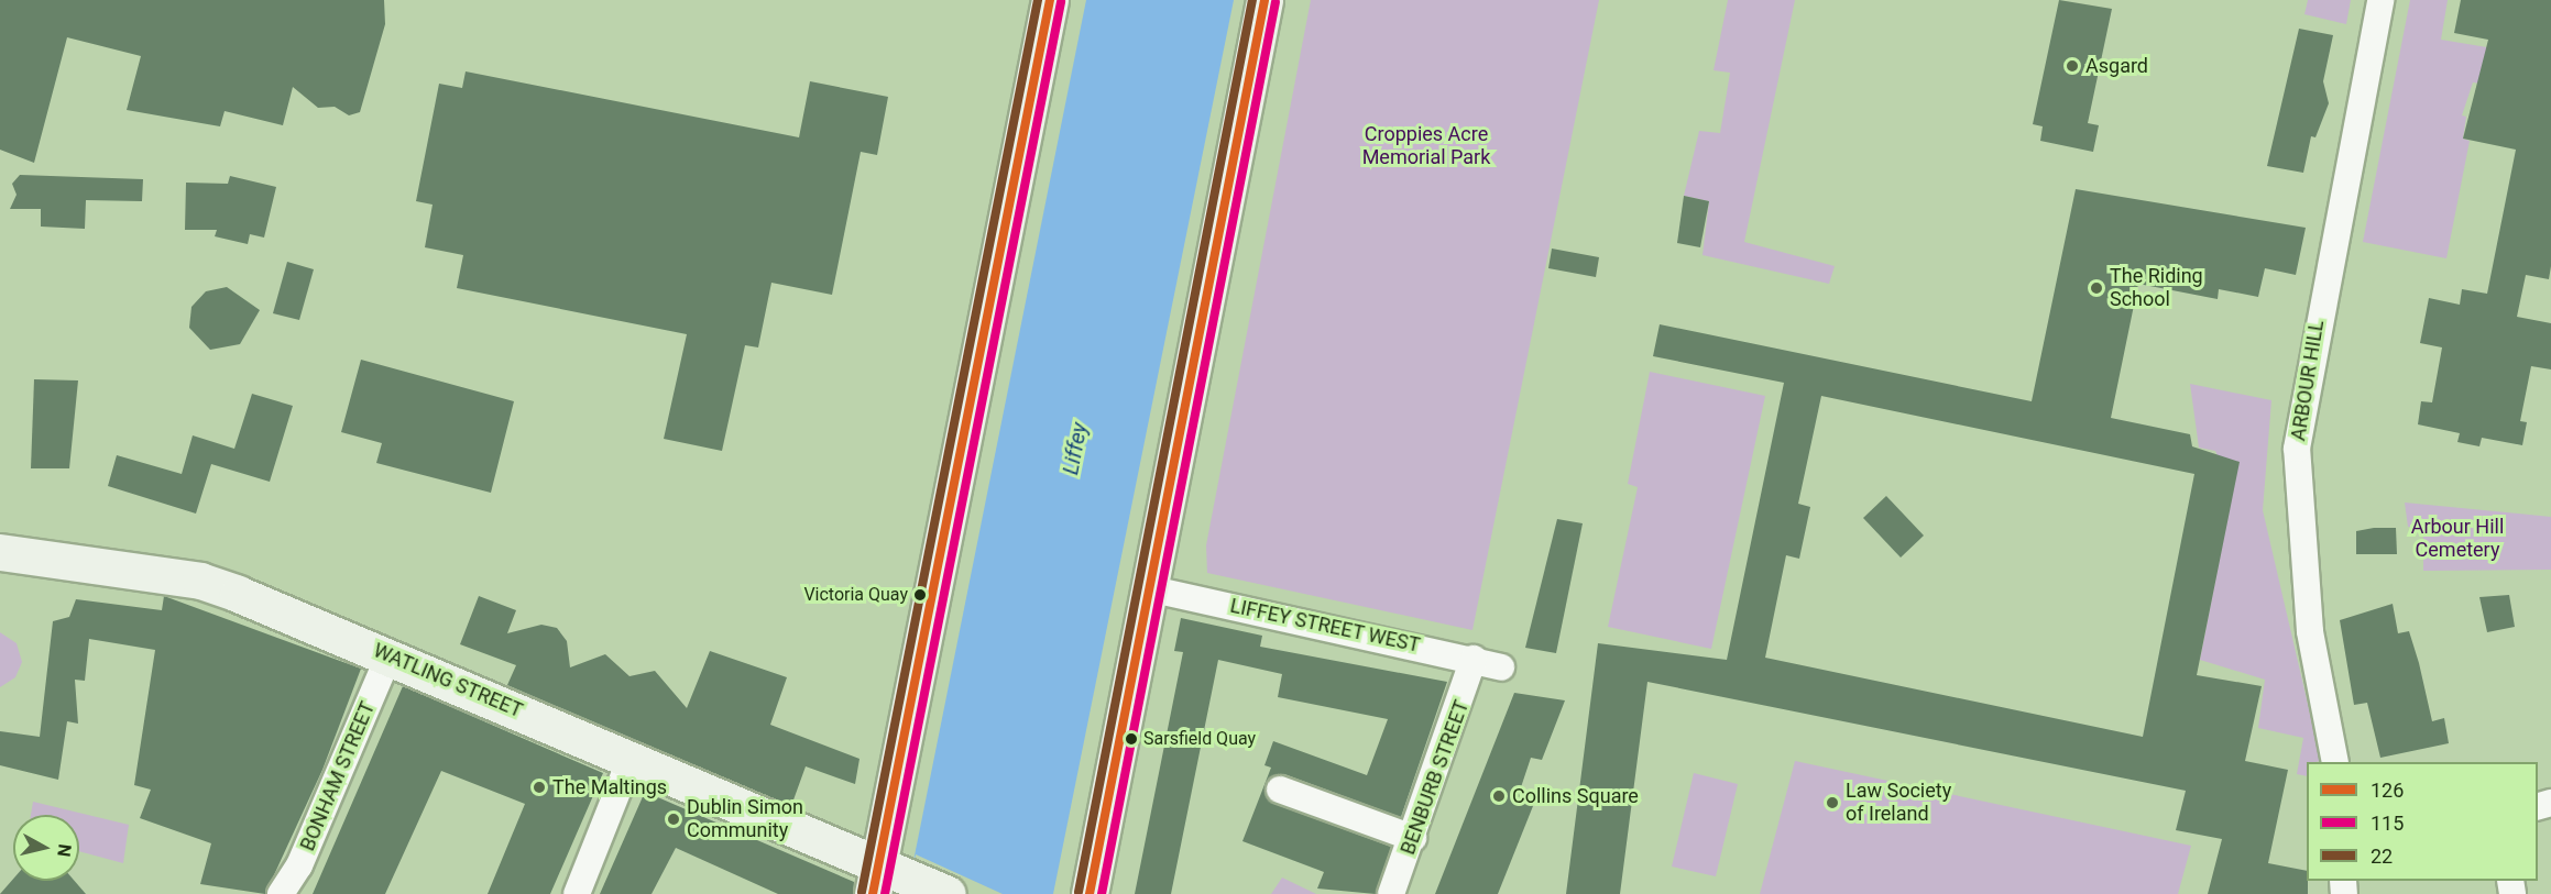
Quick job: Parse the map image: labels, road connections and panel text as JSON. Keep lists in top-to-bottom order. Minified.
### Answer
{"streets":{"main road":["WATLING STREET"],"street":["ARBOUR HILL","LIFFEY STREET WEST","BONHAM STREET","BENBURB STREET"]},"crossings":[["LIFFEY STREET WEST","BENBURB STREET"],["WATLING STREET","BONHAM STREET"]],"water":["Liffey"],"parks":["Croppies Acre Memorial Park","Arbour Hill Cemetery"],"places":["Asgard","The Riding School","Victoria Quay","Sarsfield Quay","The Maltings","Collins Square","Law Society of Ireland","Dublin Simon Community"],"lines":["transit line 126","transit line 22","transit line 115"],"legend":["126","115","22"],"north":"right"}
